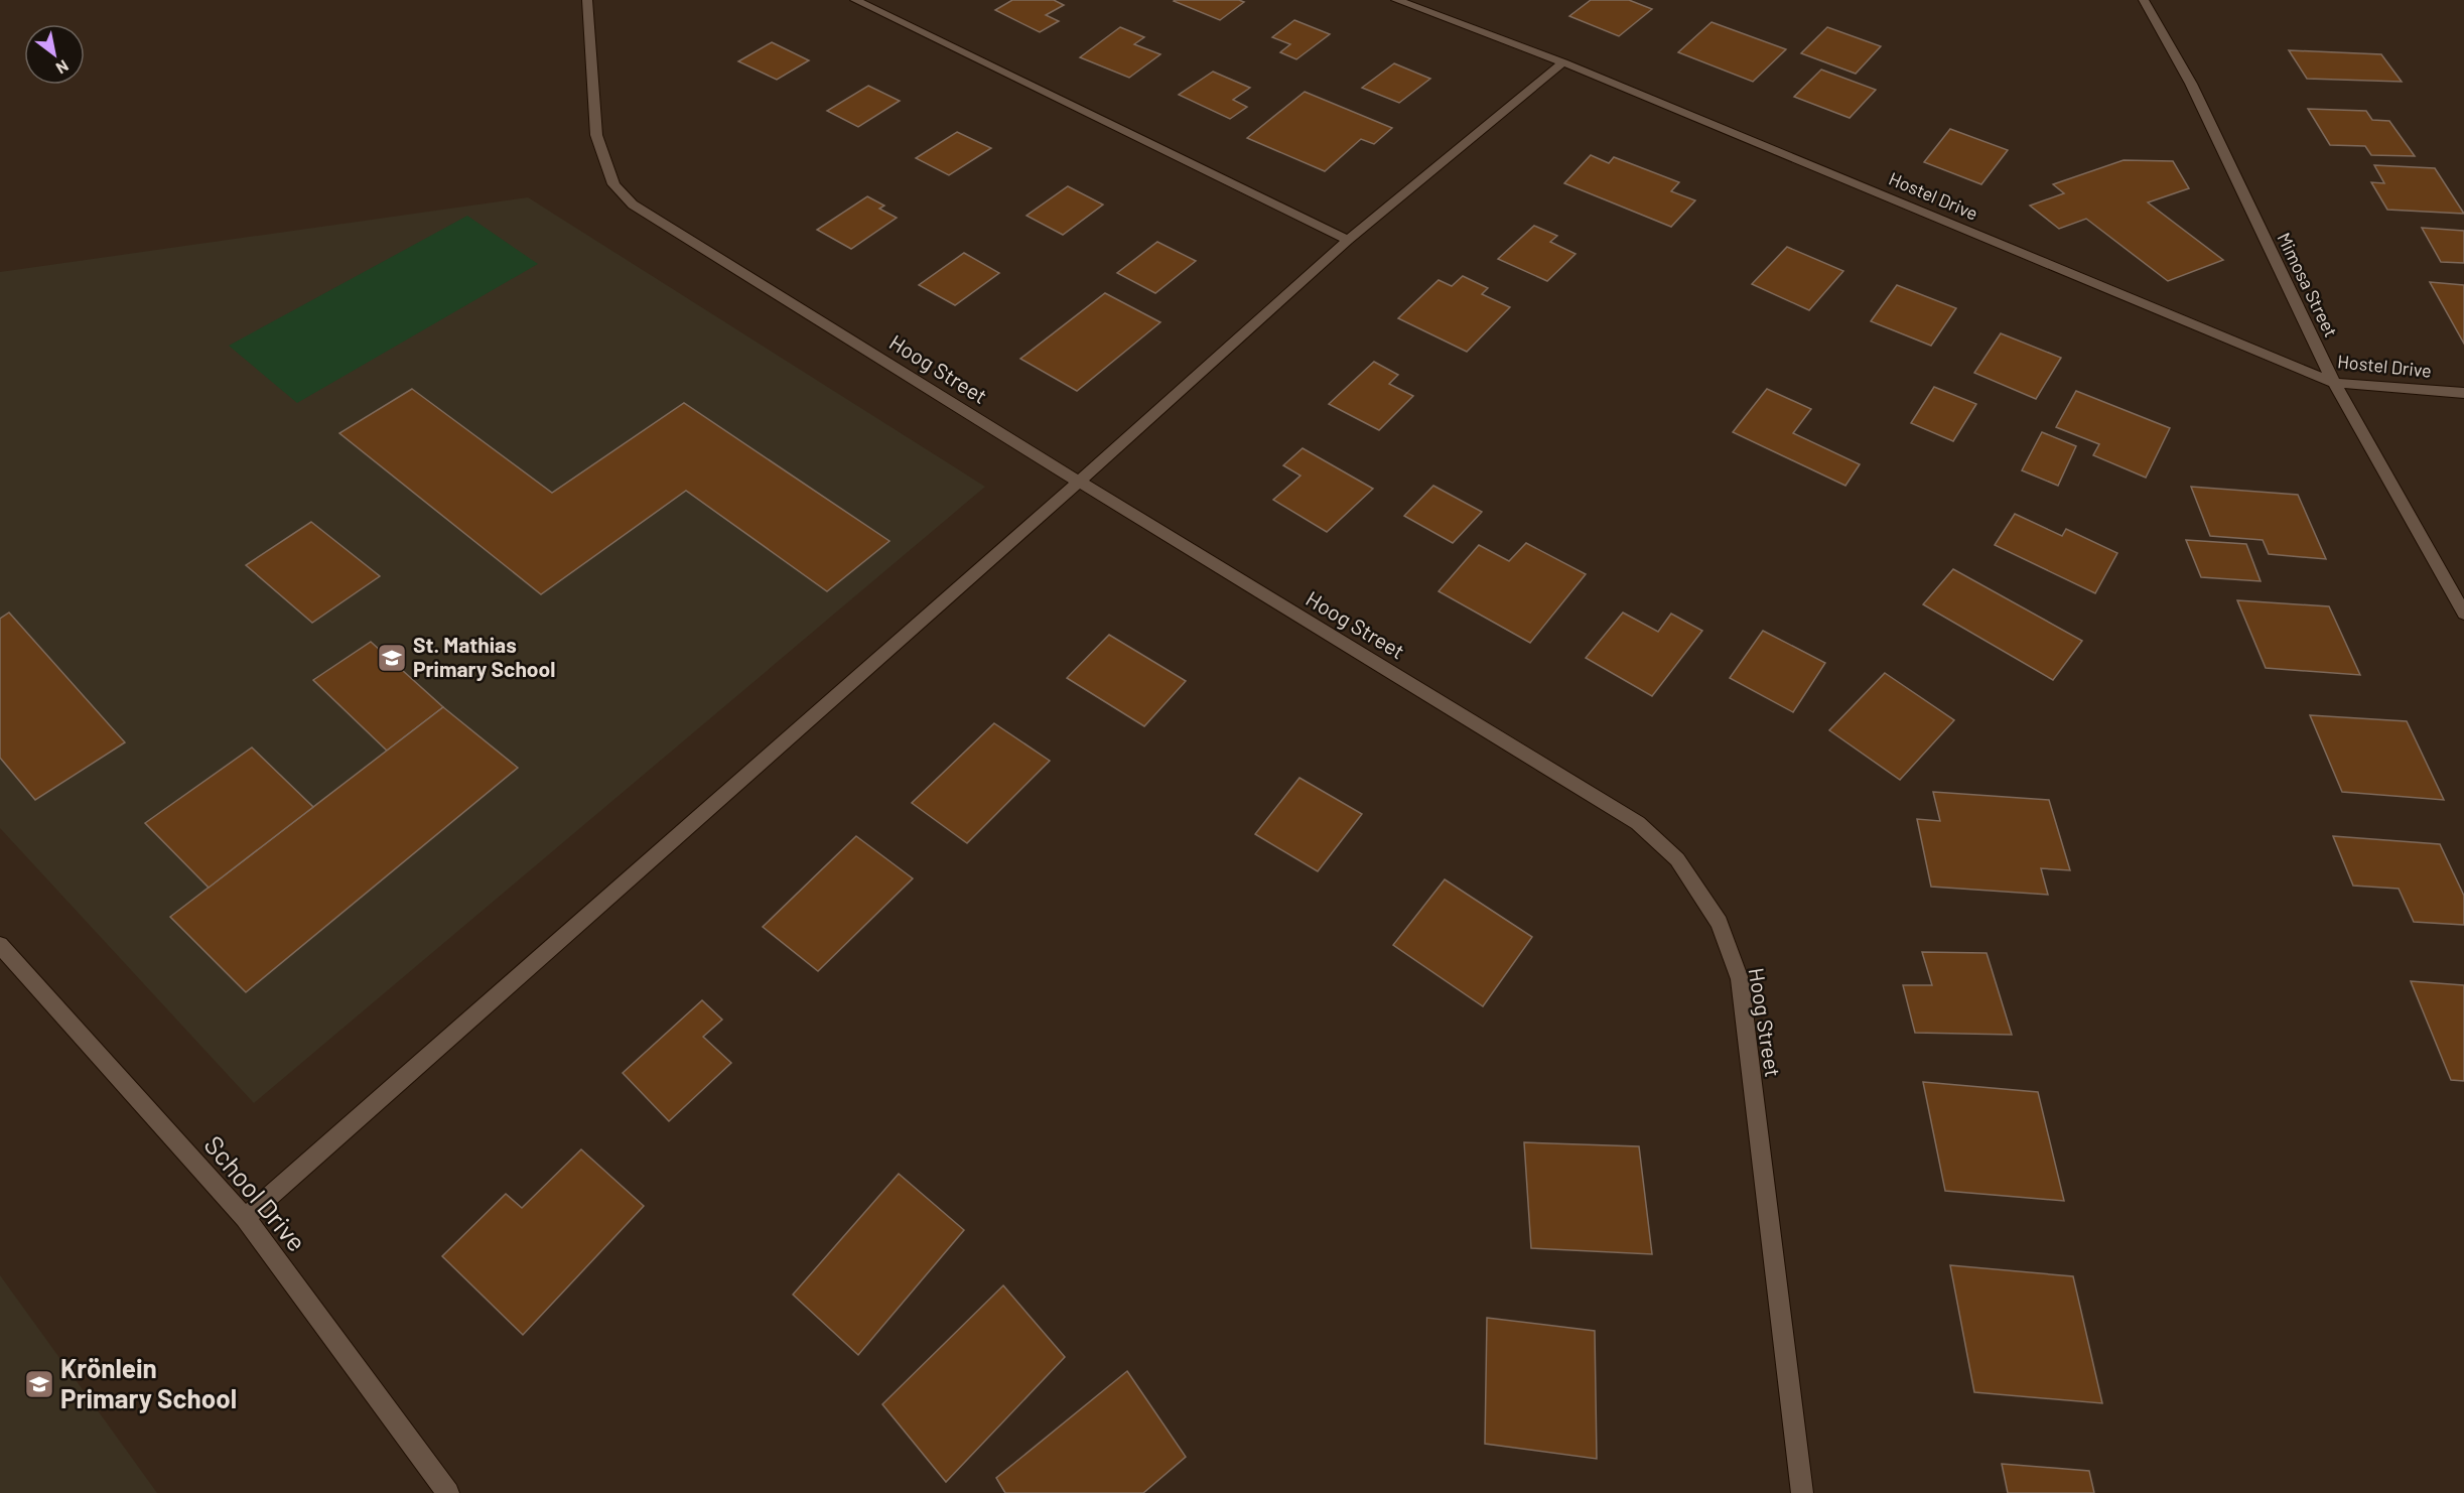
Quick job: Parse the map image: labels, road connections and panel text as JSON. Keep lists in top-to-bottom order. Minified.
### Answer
{"streets":{"street":["Hostel Drive","Mimosa Street","Hoog Street","School Drive"]},"crossings":[["Hostel Drive","Mimosa Street"]],"places":{"school or university":["St. Mathias Primary School","Krönlein Primary School"]},"north":"bottom right"}
